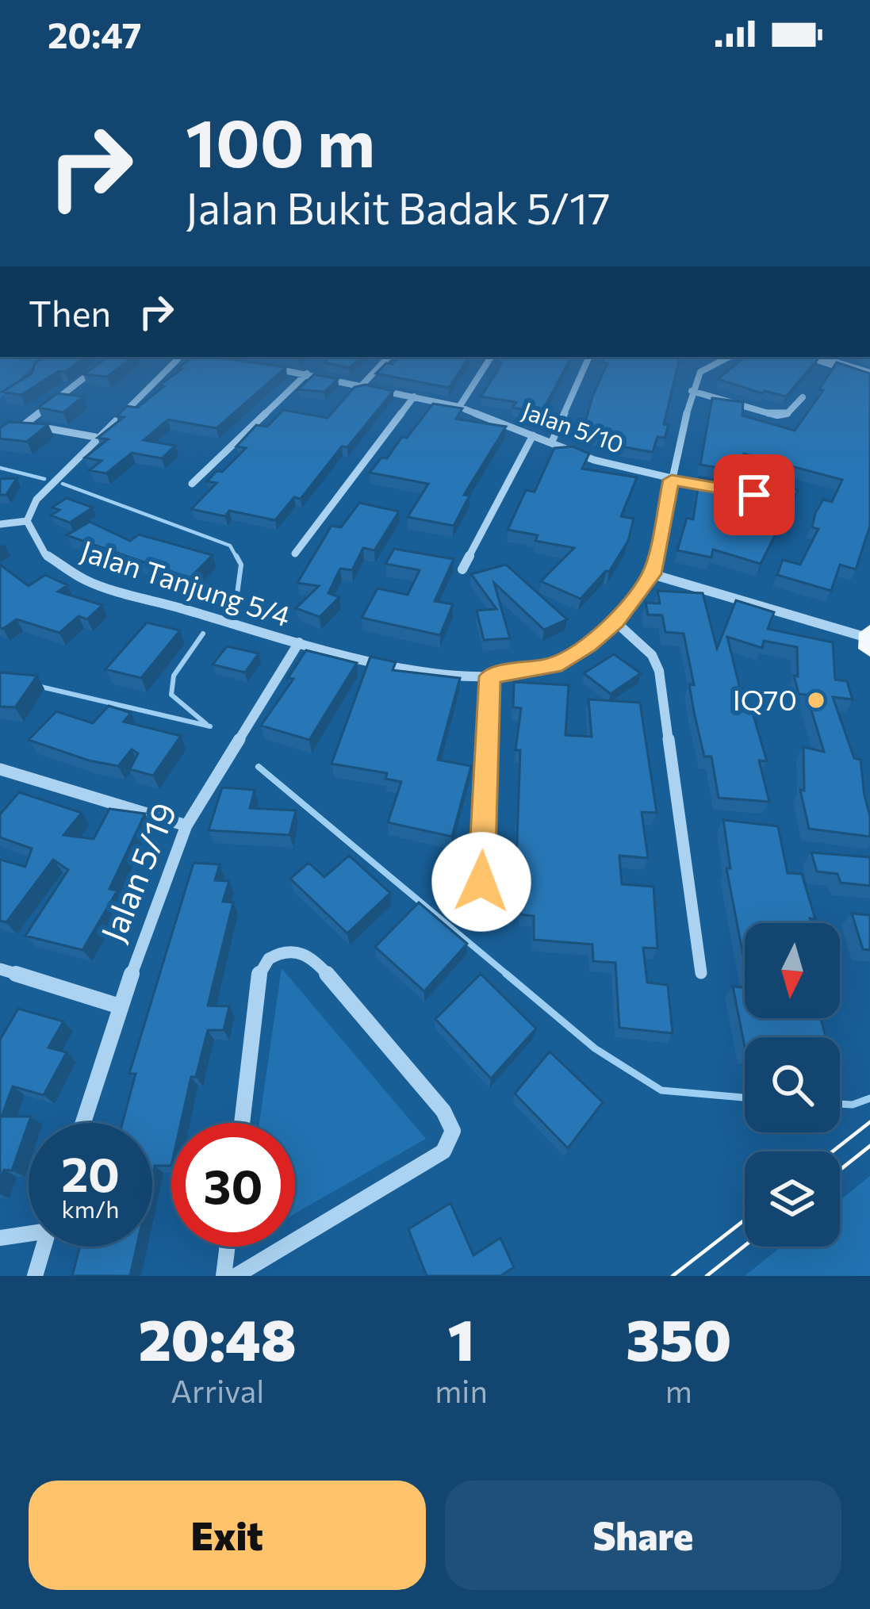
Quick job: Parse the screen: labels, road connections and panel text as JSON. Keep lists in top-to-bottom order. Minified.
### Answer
{"streets":{"street":["Jalan 5/10","Jalan Tanjung 5/4","Jalan 5/19"]},"crossings":[["Jalan Tanjung 5/4","Jalan 5/19"]],"places":["IQ70"],"north":"bottom","page":{"status":"20:47","turn":["100 m","Jalan Bukit Badak 5/17"],"then":"Then","speed":"20 km/h","limit":"30","eta":["20:48","Arrival","1","min","350","m"],"buttons":["Exit","Share"]}}
